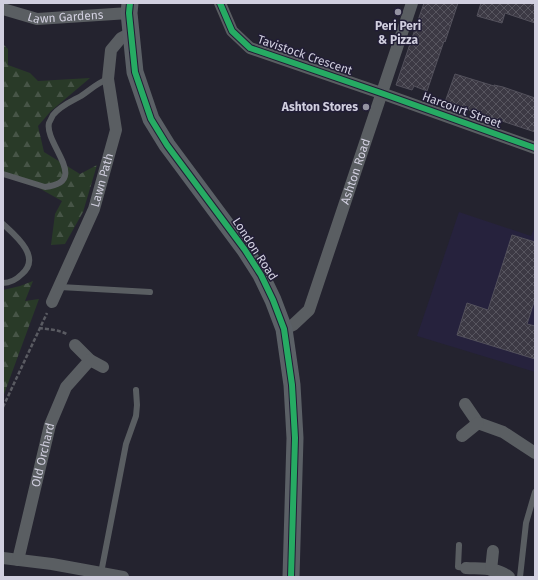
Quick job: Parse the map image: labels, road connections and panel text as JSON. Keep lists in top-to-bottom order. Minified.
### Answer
{"streets":{"street":["Lawn Gardens","Tavistock Crescent","Harcourt Street","Ashton Road","Lawn Path","London Road","Old Orchard"]},"crossings":[["Lawn Gardens","London Road"],["Tavistock Crescent","Harcourt Street"],["Tavistock Crescent","Ashton Road"],["Harcourt Street","Ashton Road"],["Ashton Road","London Road"],["Lawn Path","London Road"]],"places":["Peri Peri & Pizza","Ashton Stores"]}
